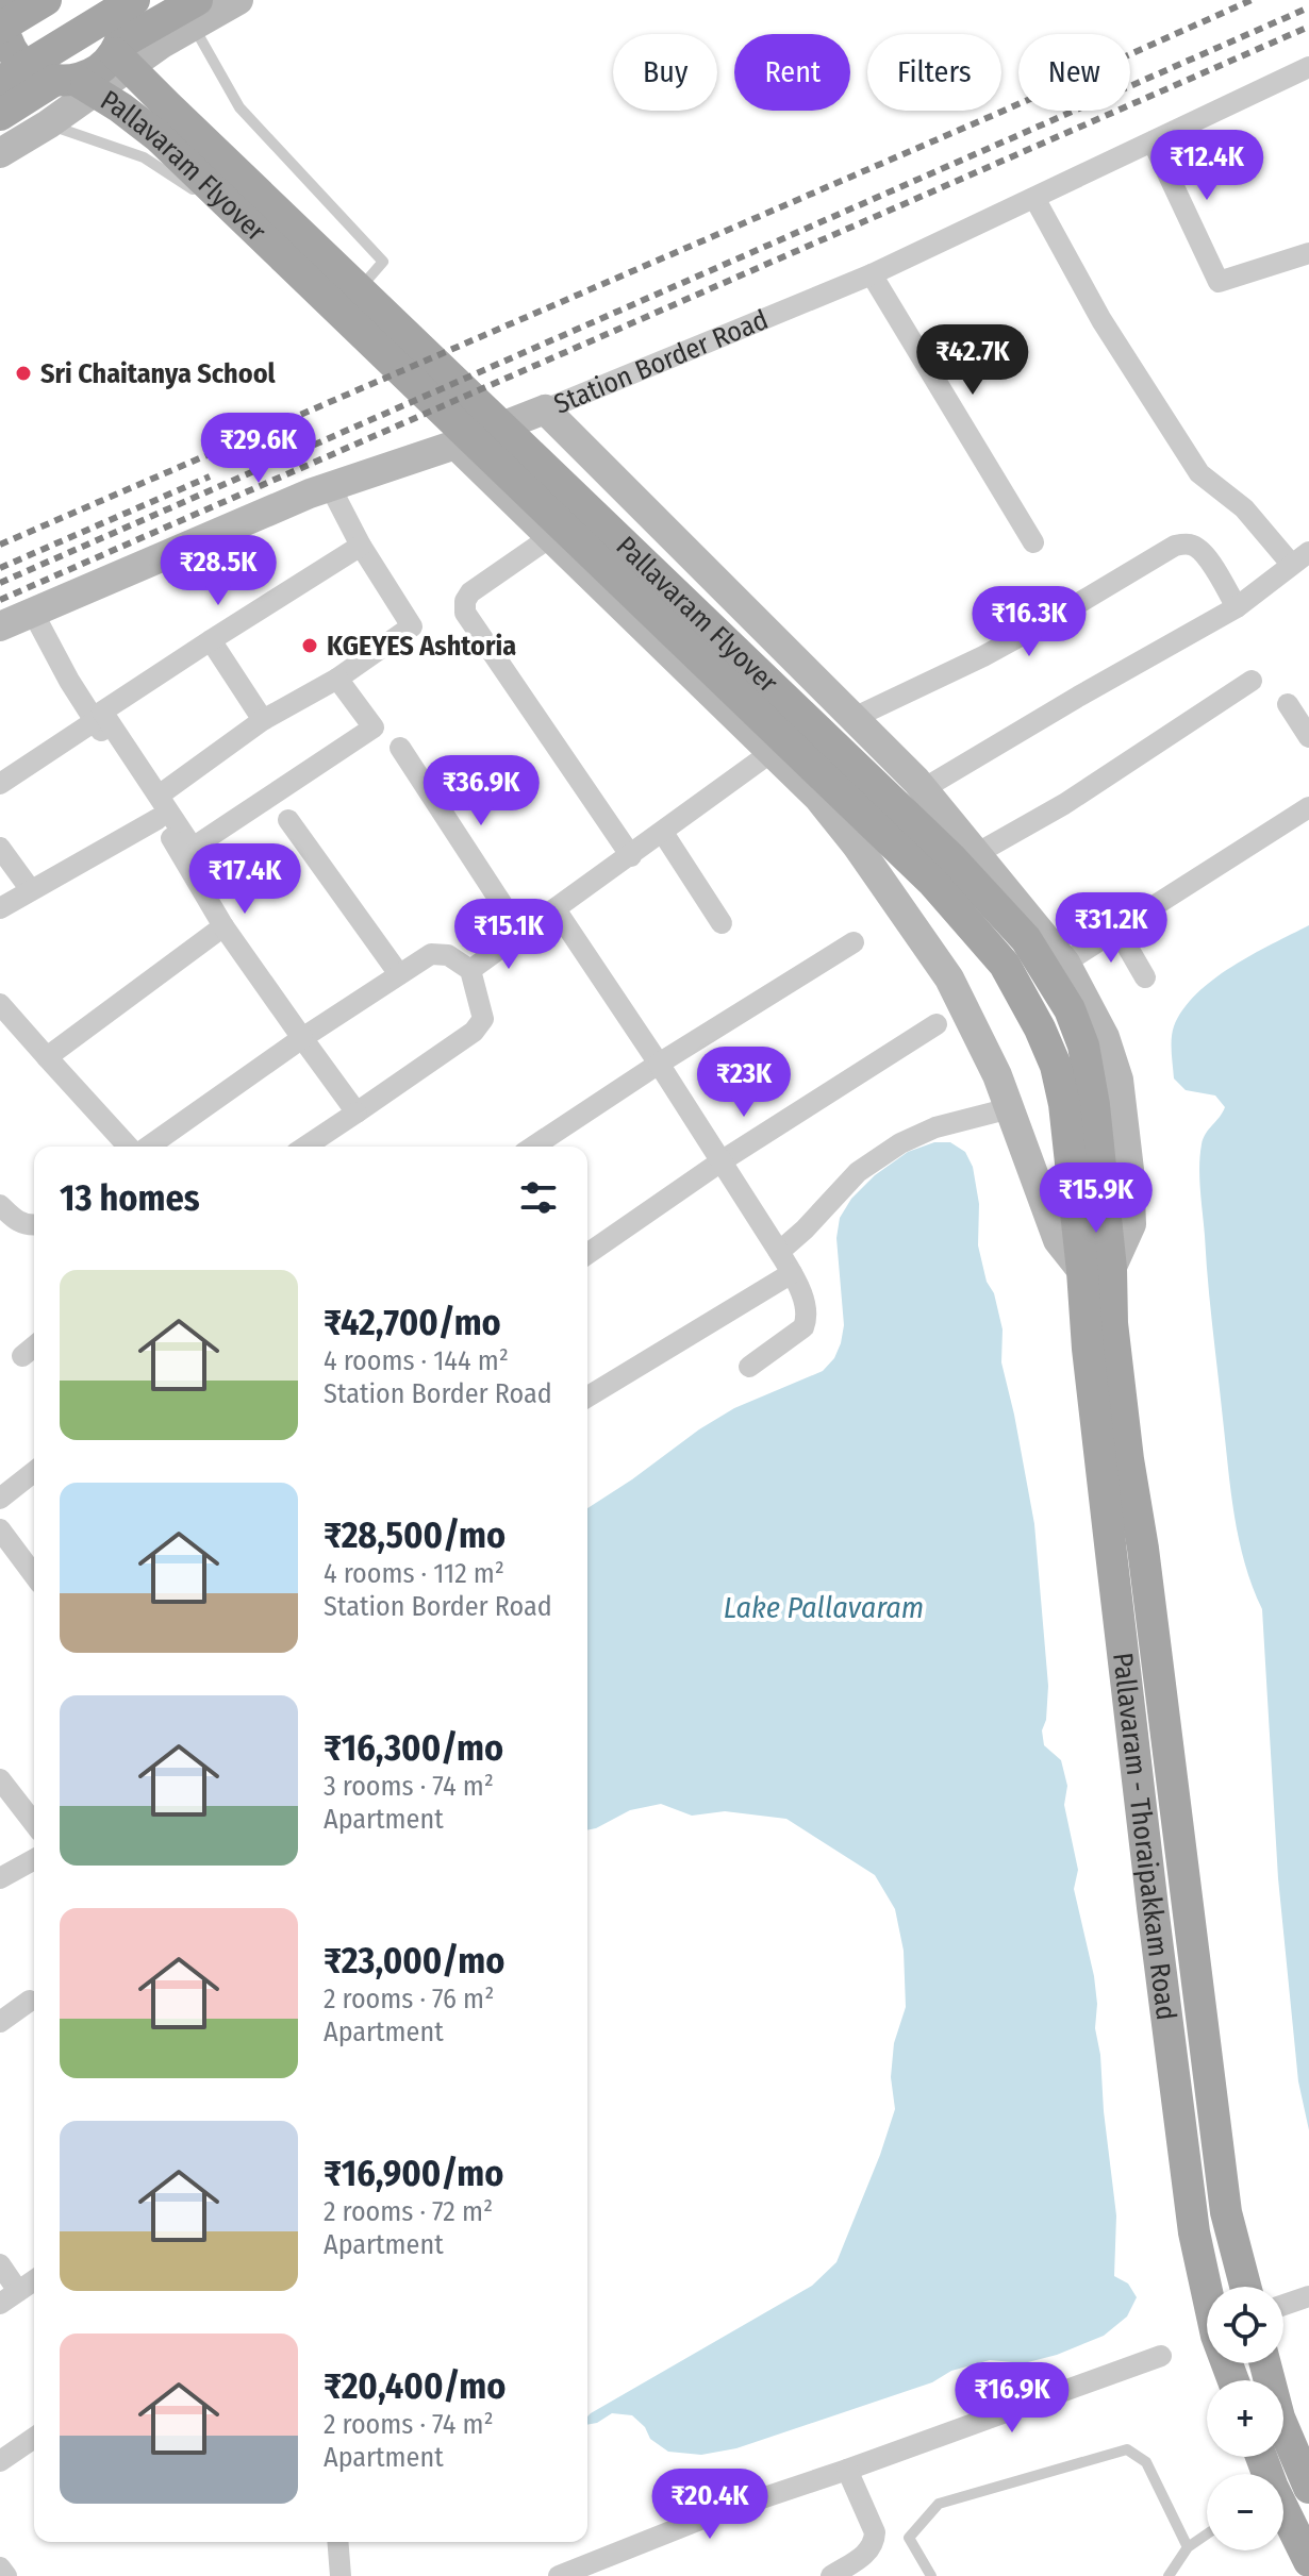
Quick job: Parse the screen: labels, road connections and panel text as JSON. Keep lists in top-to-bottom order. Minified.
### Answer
{"streets":{"main road":["Pallavaram Flyover","Pallavaram - Thoraipakkam Road"],"street":["Station Border Road"]},"crossings":[["Pallavaram Flyover","Pallavaram - Thoraipakkam Road"]],"water":["Lake Pallavaram"],"places":["Sri Chaitanya School","KGEYES Ashtoria"],"page":{"chip":["Buy","Rent","Filters","New"],"price":["₹12.4K","₹42.7K","₹29.6K","₹28.5K","₹16.3K","₹36.9K","₹17.4K","₹31.2K","₹15.1K","₹23K","₹15.9K","₹16.9K","₹20.4K"],"heading":"13 homes","list":[{"name":"₹42,700/mo","note":"4 rooms · 144 m² · Station Border Road"},{"name":"₹28,500/mo","note":"4 rooms · 112 m² · Station Border Road"},{"name":"₹16,300/mo","note":"3 rooms · 74 m² · Apartment"},{"name":"₹23,000/mo","note":"2 rooms · 76 m² · Apartment"},{"name":"₹16,900/mo","note":"2 rooms · 72 m² · Apartment"},{"name":"₹20,400/mo","note":"2 rooms · 74 m² · Apartment"}],"map_buttons":["+","−"]}}
